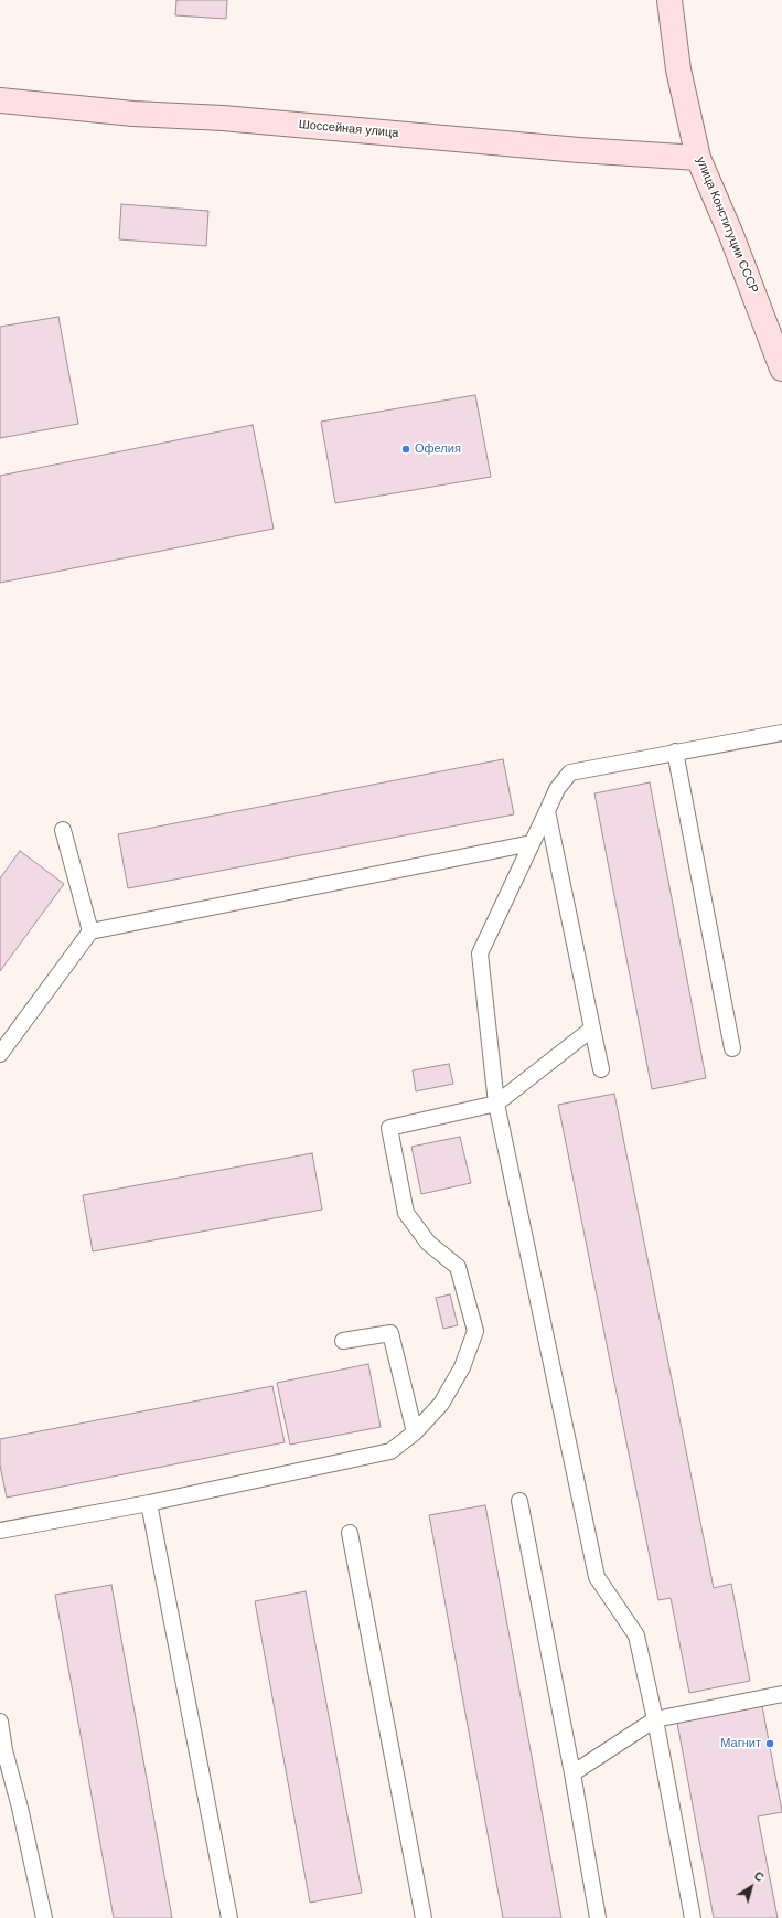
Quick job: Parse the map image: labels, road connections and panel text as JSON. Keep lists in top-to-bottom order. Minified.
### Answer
{"streets":{"main road":["Шоссейная улица","улица Конституции СССР"]},"crossings":[["Шоссейная улица","улица Конституции СССР"]],"places":["Офелия","Магнит"],"north":"top right"}
